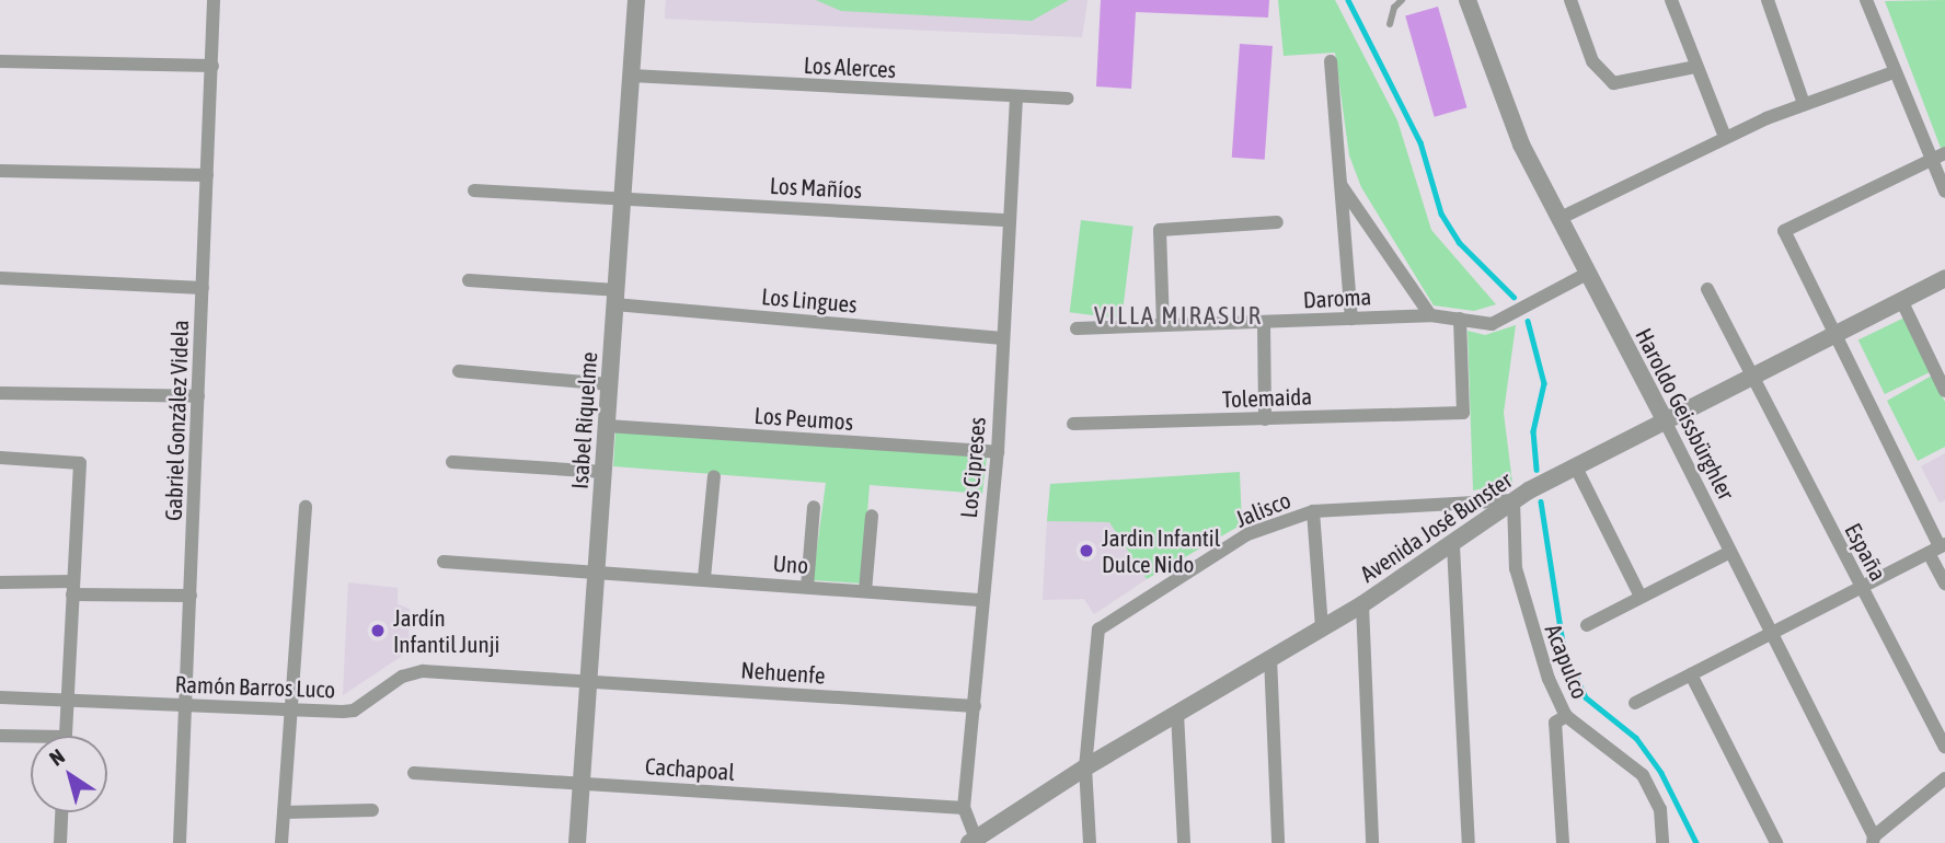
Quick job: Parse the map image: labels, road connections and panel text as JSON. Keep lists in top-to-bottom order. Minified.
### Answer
{"streets":{"street":["Los Alerces","Los Mañíos","Daroma","Los Lingues","Tolemaida","Haroldo Geissbürghler","Los Peumos","Gabriel González Videla","Isabel Riquelme","Los Cipreses","Jalisco","Avenida José Bunster","España","Uno","Acapulco","Nehuenfe","Ramón Barros Luco","Cachapoal"]},"crossings":[["Los Alerces","Isabel Riquelme"],["Los Alerces","Los Cipreses"],["Los Mañíos","Isabel Riquelme"],["Los Mañíos","Los Cipreses"],["Daroma","Tolemaida"],["Daroma","Haroldo Geissbürghler"],["Los Lingues","Isabel Riquelme"],["Los Lingues","Los Cipreses"],["Haroldo Geissbürghler","Avenida José Bunster"],["Los Peumos","Isabel Riquelme"],["Los Peumos","Los Cipreses"],["Gabriel González Videla","Ramón Barros Luco"],["Isabel Riquelme","Uno"],["Isabel Riquelme","Nehuenfe"],["Isabel Riquelme","Ramón Barros Luco"],["Isabel Riquelme","Cachapoal"],["Los Cipreses","Avenida José Bunster"],["Los Cipreses","Uno"],["Los Cipreses","Nehuenfe"],["Los Cipreses","Cachapoal"],["Jalisco","Avenida José Bunster"],["Jalisco","Acapulco"],["Avenida José Bunster","España"],["Avenida José Bunster","Acapulco"],["Nehuenfe","Ramón Barros Luco"]],"districts":["VILLA MIRASUR"],"places":["Jardin Infantil Dulce Nido","Jardín Infantil Junji"],"north":"top left"}
